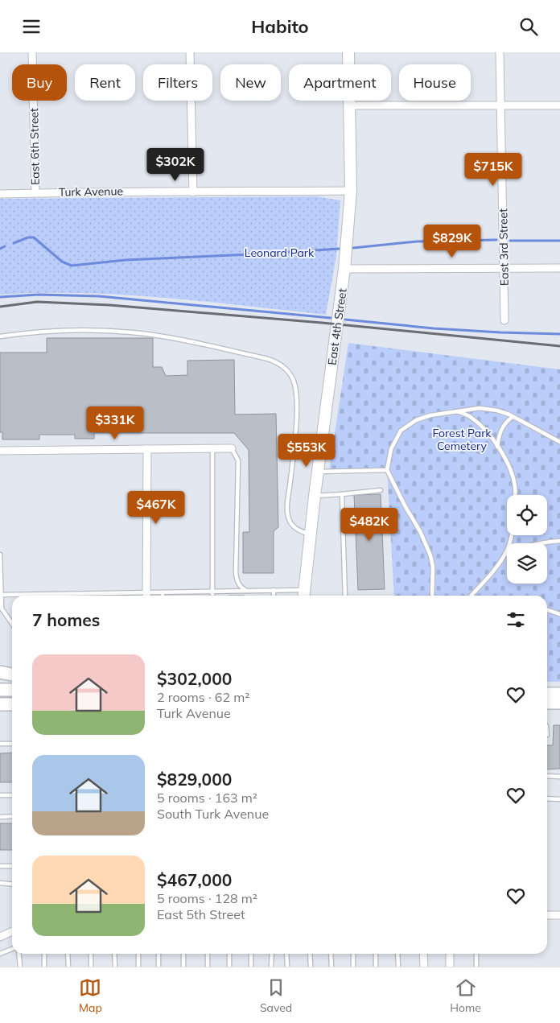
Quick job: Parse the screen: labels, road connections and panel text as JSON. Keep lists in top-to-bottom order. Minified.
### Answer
{"streets":{"street":["East 6th Street","Turk Avenue","East 3rd Street","East 4th Street"]},"crossings":[["East 6th Street","Turk Avenue"],["Turk Avenue","East 4th Street"]],"parks":["Leonard Park","Forest Park Cemetery"],"page":{"header":"Habito","chip":["Buy","Rent","Filters","New","Apartment","House"],"price":["$302K","$715K","$829K","$331K","$553K","$467K","$482K"],"heading":"7 homes","list":[{"name":"$302,000","note":"2 rooms · 62 m² · Turk Avenue"},{"name":"$829,000","note":"5 rooms · 163 m² · South Turk Avenue"},{"name":"$467,000","note":"5 rooms · 128 m² · East 5th Street"}],"tabs":["Map","Saved","Home"]}}
